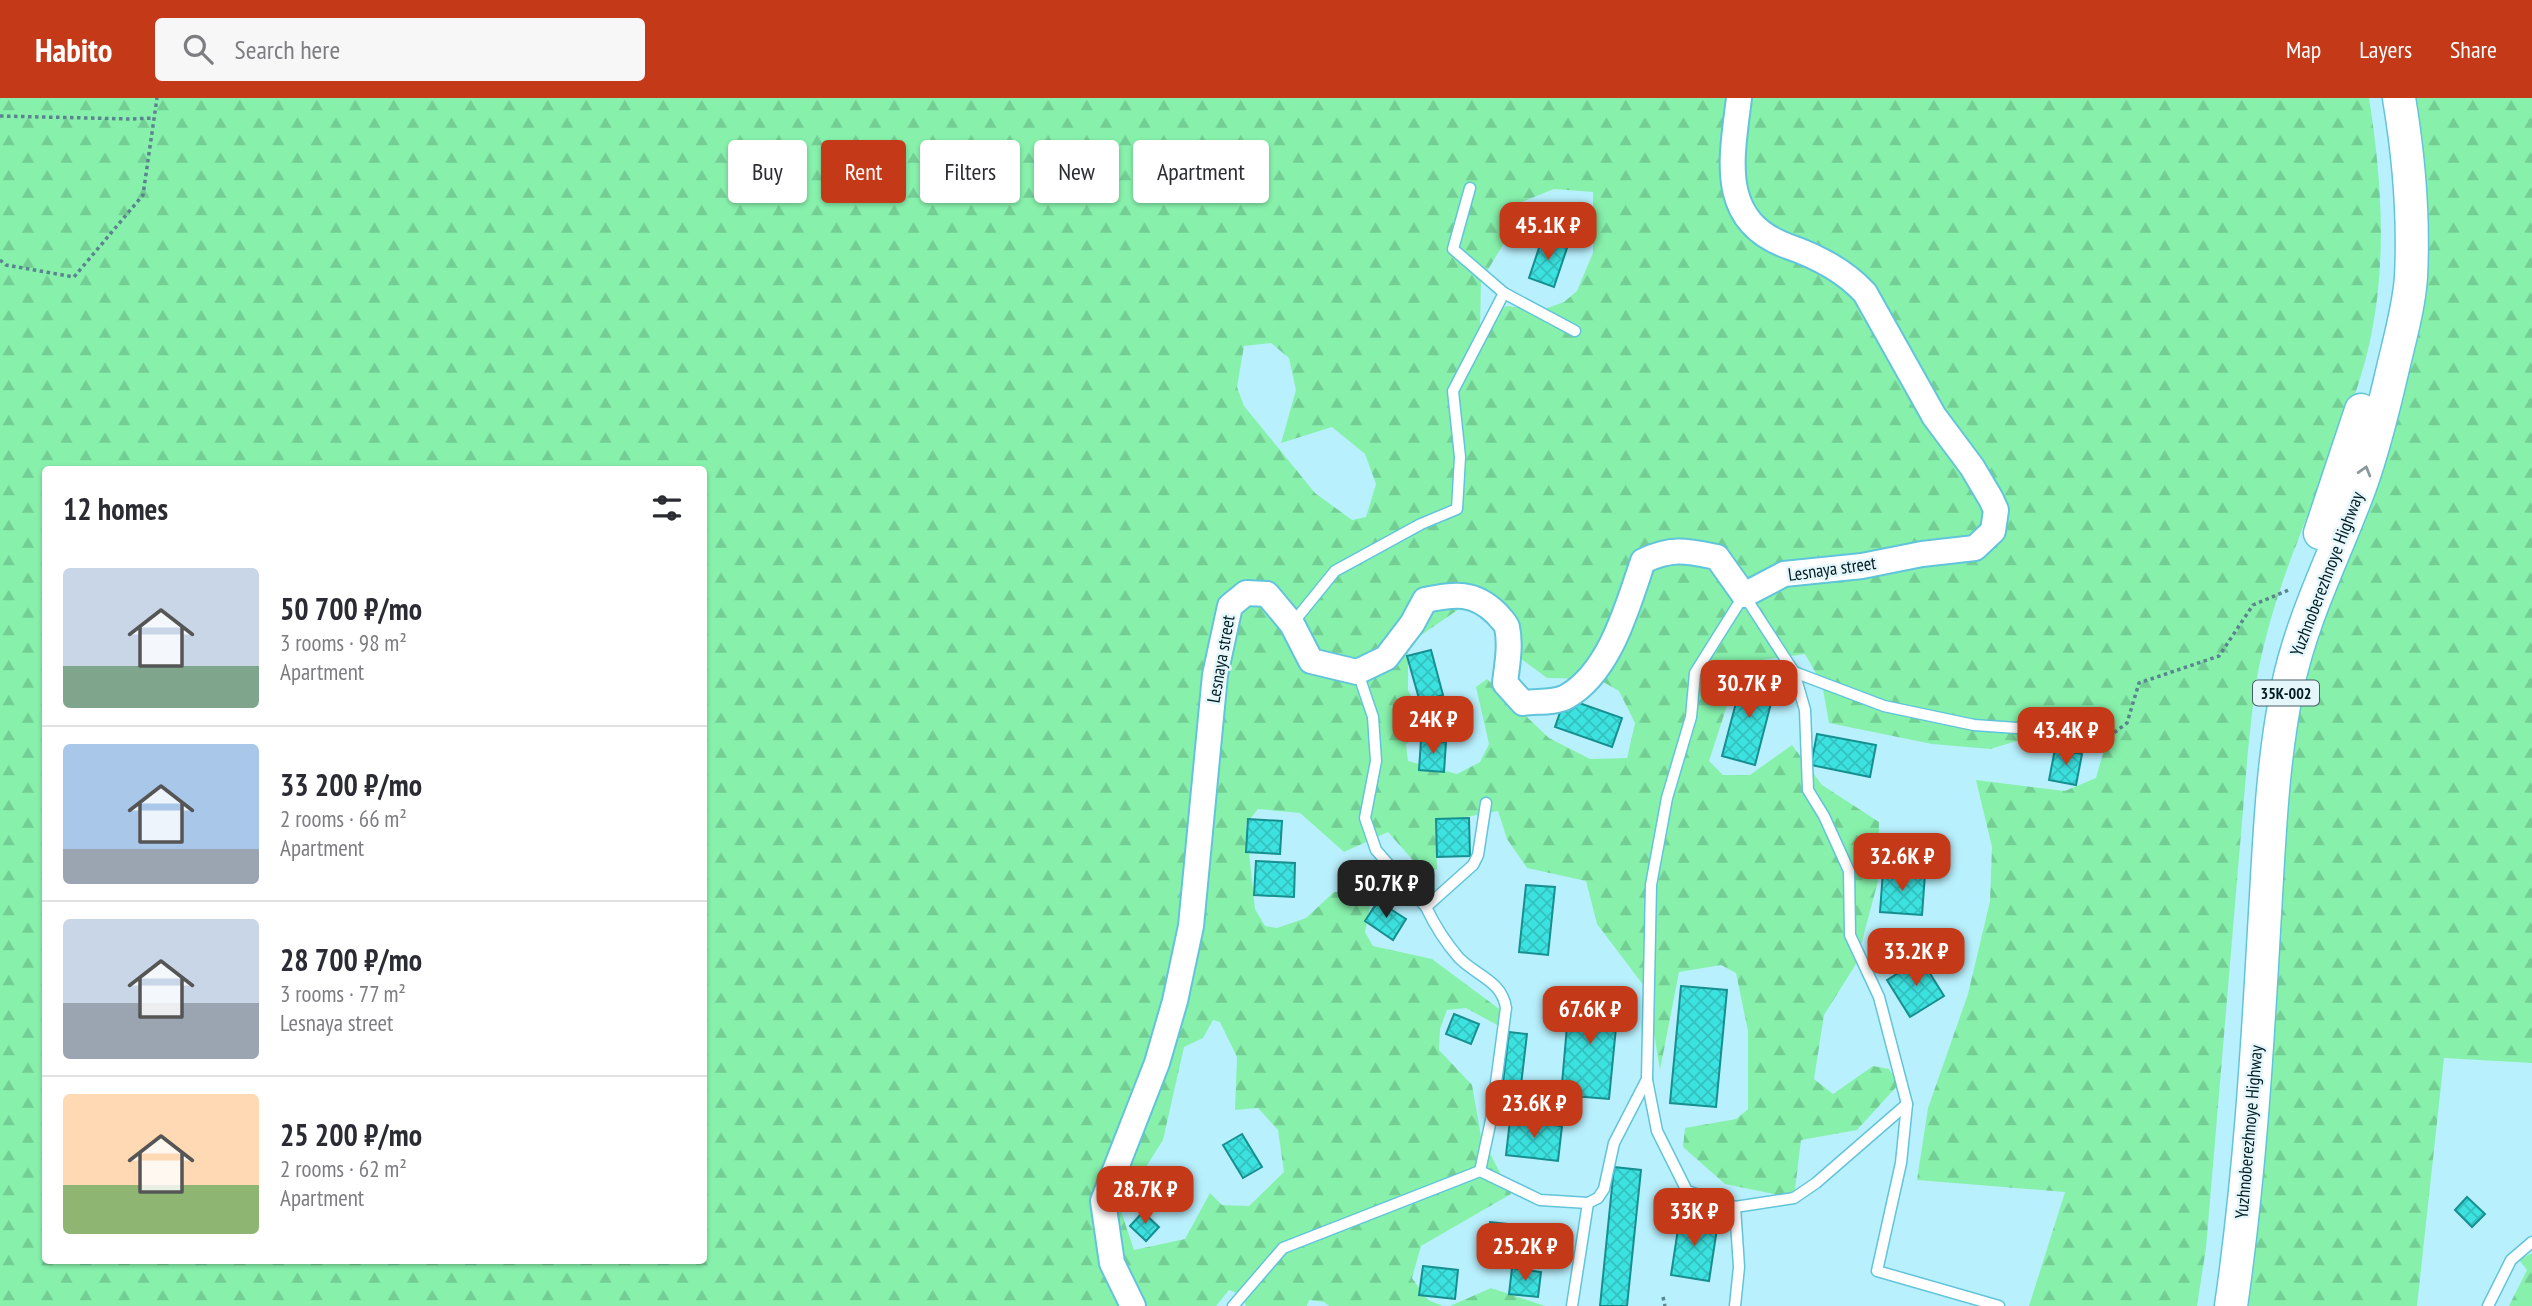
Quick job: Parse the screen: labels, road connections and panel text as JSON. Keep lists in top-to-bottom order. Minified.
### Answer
{"streets":{"highway":["Yuzhnoberezhnoye Highway","35К-002"],"street":["Lesnaya street"]},"page":{"header":"Habito","search":"Search here","nav":["Map","Layers","Share"],"chip":["Buy","Rent","Filters","New","Apartment"],"price":["45.1K ₽","30.7K ₽","24K ₽","43.4K ₽","32.6K ₽","50.7K ₽","33.2K ₽","67.6K ₽","23.6K ₽","28.7K ₽","33K ₽","25.2K ₽"],"heading":"12 homes","list":[{"name":"50 700 ₽/mo","note":"3 rooms · 98 m² · Apartment"},{"name":"33 200 ₽/mo","note":"2 rooms · 66 m² · Apartment"},{"name":"28 700 ₽/mo","note":"3 rooms · 77 m² · Lesnaya street"},{"name":"25 200 ₽/mo","note":"2 rooms · 62 m² · Apartment"}]}}
